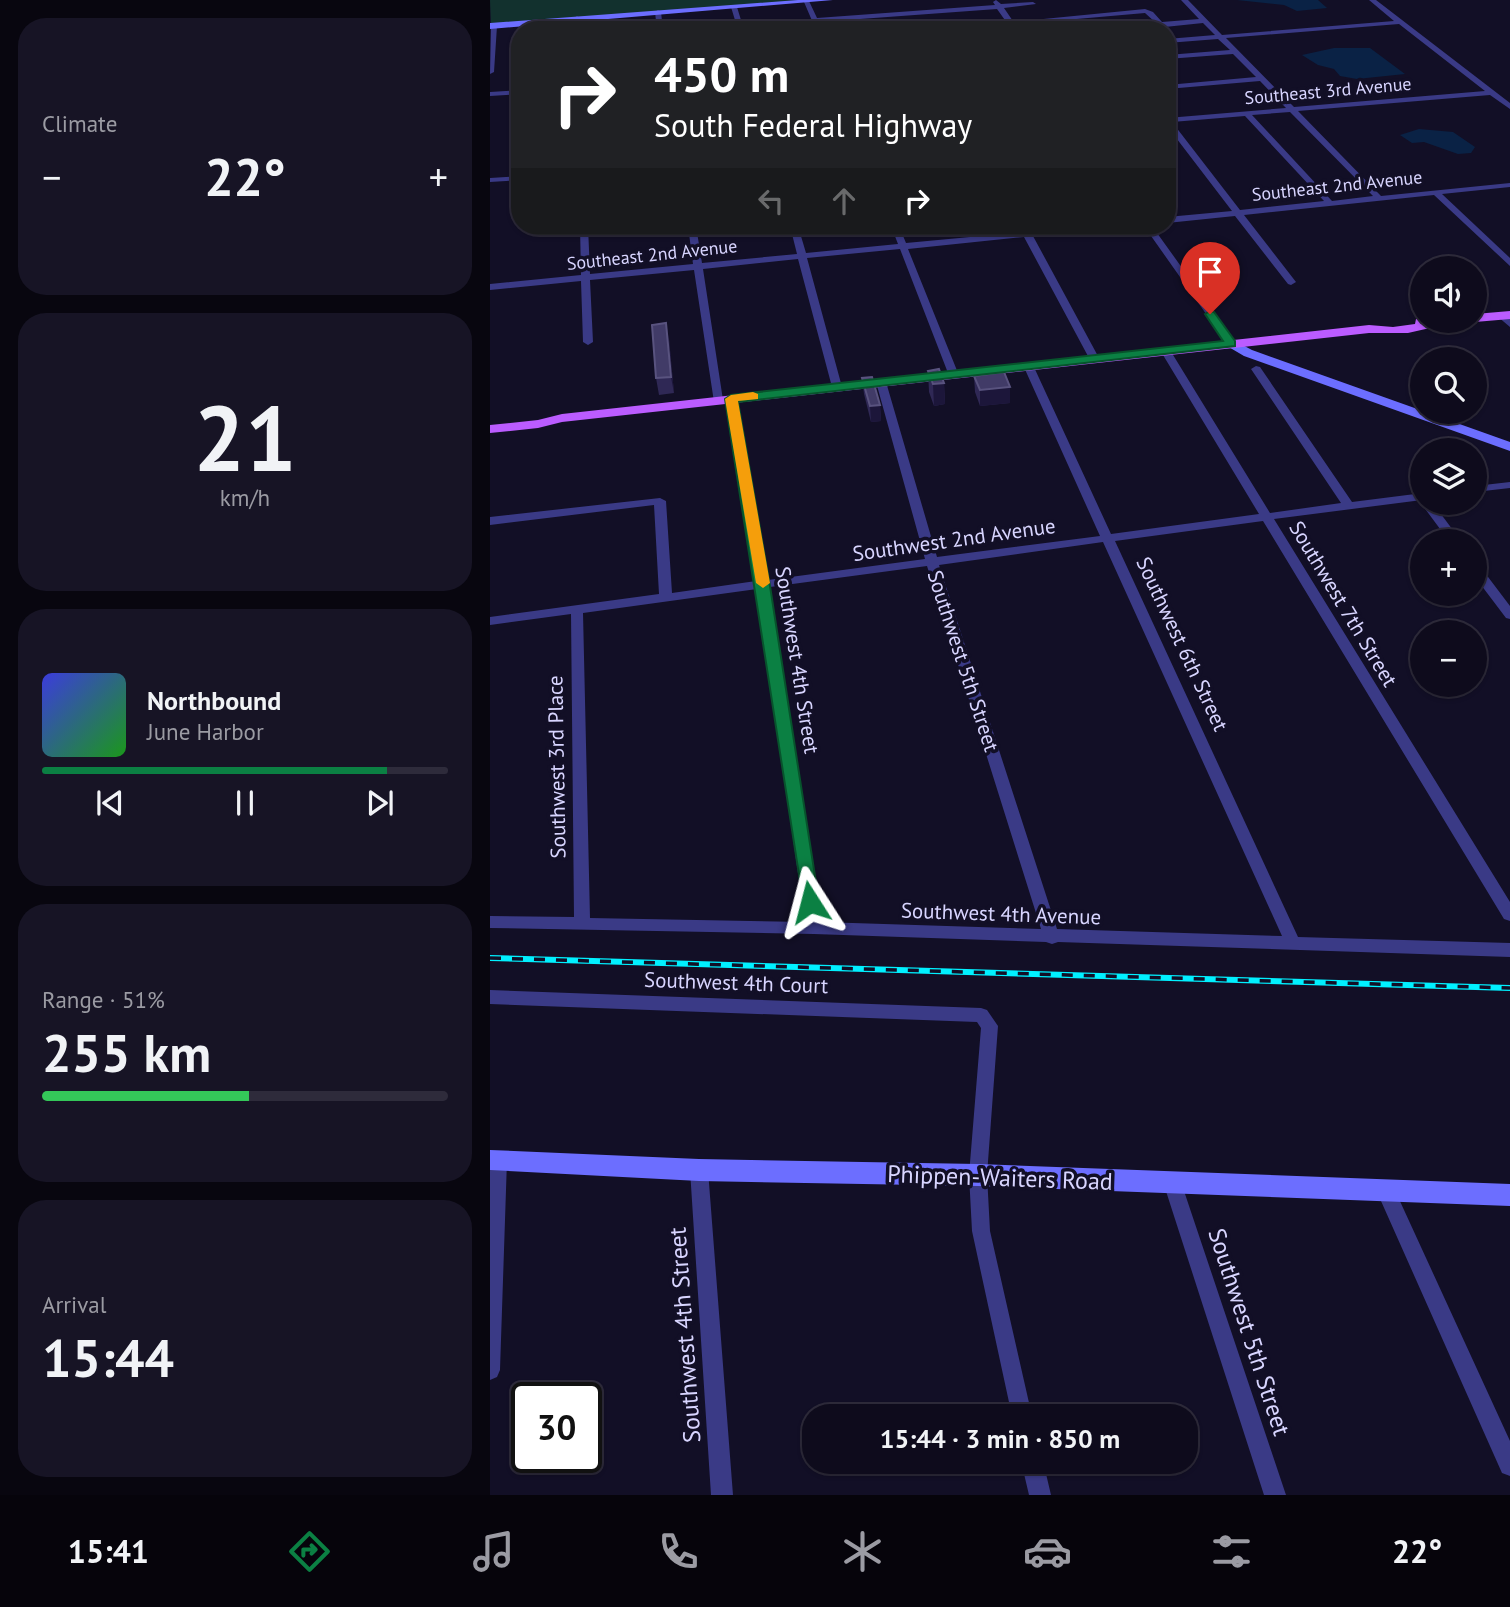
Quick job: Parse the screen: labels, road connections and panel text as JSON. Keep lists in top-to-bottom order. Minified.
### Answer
{"streets":{"street":["Southeast 3rd Avenue","Southeast 2nd Avenue","Southwest 2nd Avenue","Southwest 7th Street","Southwest 6th Street","Southwest 4th Street","Southwest 5th Street","Southwest 3rd Place","Southwest 4th Avenue","Southwest 4th Court","Phippen-Waiters Road"]},"crossings":[["Southeast 2nd Avenue","Southwest 4th Street"],["Southwest 2nd Avenue","Southwest 7th Street"],["Southwest 2nd Avenue","Southwest 6th Street"],["Southwest 2nd Avenue","Southwest 4th Street"],["Southwest 2nd Avenue","Southwest 5th Street"],["Southwest 2nd Avenue","Southwest 3rd Place"],["Southwest 6th Street","Southwest 4th Avenue"],["Southwest 4th Street","Southwest 4th Avenue"],["Southwest 4th Street","Phippen-Waiters Road"],["Southwest 5th Street","Southwest 4th Avenue"],["Southwest 5th Street","Phippen-Waiters Road"],["Southwest 3rd Place","Southwest 4th Avenue"],["Southwest 4th Court","Phippen-Waiters Road"]],"page":{"tile":["Climate",["21","km/h"],["Range · 51%","255 km"],["Arrival","15:44"]],"turn":["450 m","South Federal Highway"],"heat":["−","22°","+"],"map_buttons":["+","−"],"song":["Northbound","June Harbor"],"limit":"30","trip":"15:44 · 3 min · 850 m","tabs":["15:41","22°"]}}
